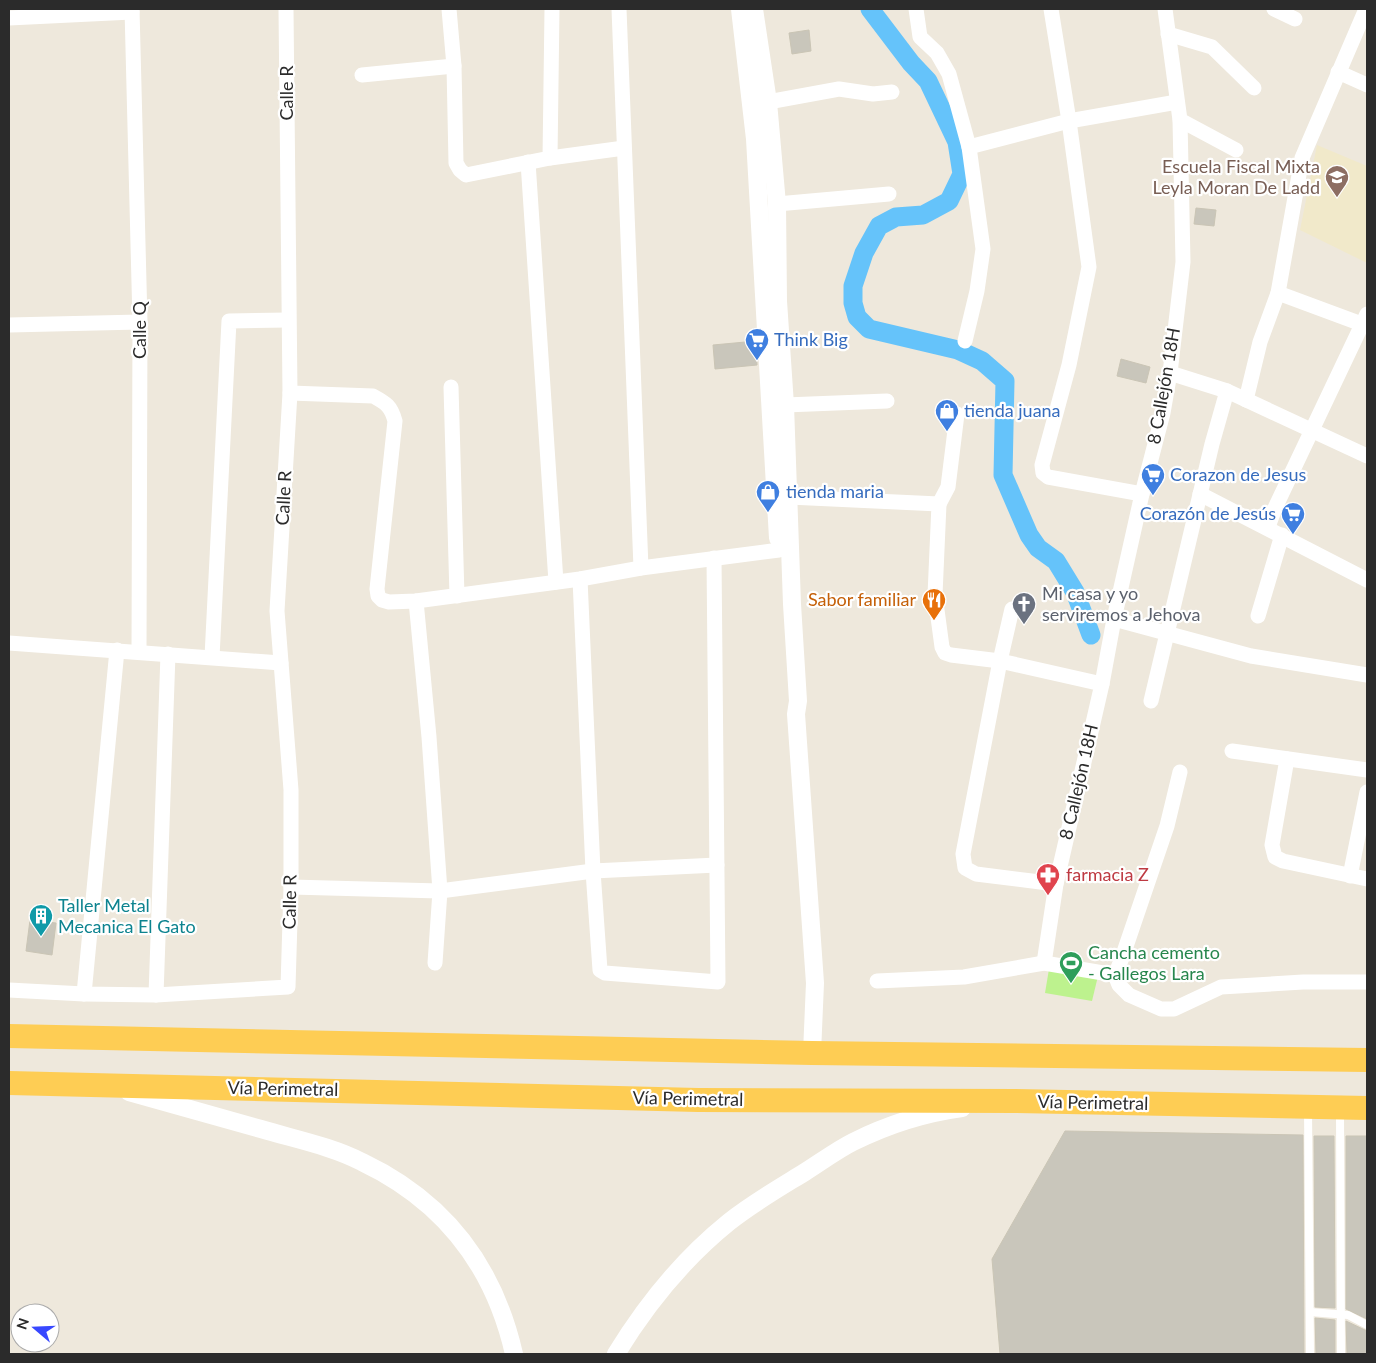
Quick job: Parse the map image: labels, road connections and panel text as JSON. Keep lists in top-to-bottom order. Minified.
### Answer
{"streets":{"highway":["Vía Perimetral"],"street":["Calle R","Calle Q","8 Callejón 18H"]},"places":{"school or university":["Escuela Fiscal Mixta Leyla Moran De Ladd"],"supermarket":["Think Big","Corazon de Jesus","Corazón de Jesús"],"shop":["tienda juana","tienda maria"],"restaurant":["Sabor familiar"],"church":["Mi casa y yo serviremos a Jehova"],"pharmacy":["farmacia Z"],"building":["Taller Metal Mecanica El Gato"],"sports":["Cancha cemento - Gallegos Lara"]},"north":"left"}
